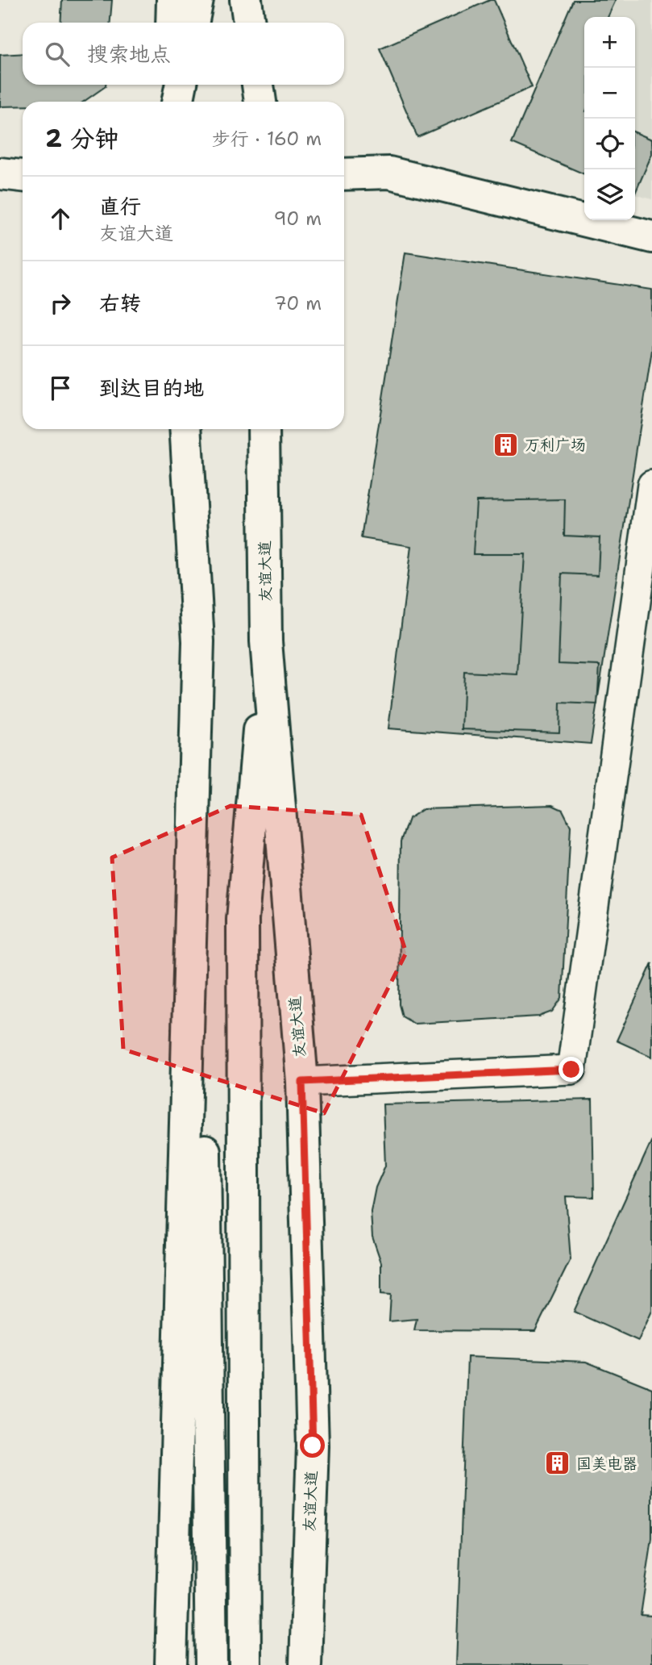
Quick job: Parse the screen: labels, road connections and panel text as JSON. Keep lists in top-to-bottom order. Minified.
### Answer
{"streets":{"main road":["友谊大道"]},"places":{"building":["万利广场","国美电器"]},"page":{"map_buttons":["+","−"],"search":"搜索地点","heading":["2 分钟","步行 · 160 m"],"list":[["直行","友谊大道","90 m"],["右转","70 m"],"到达目的地"]}}
